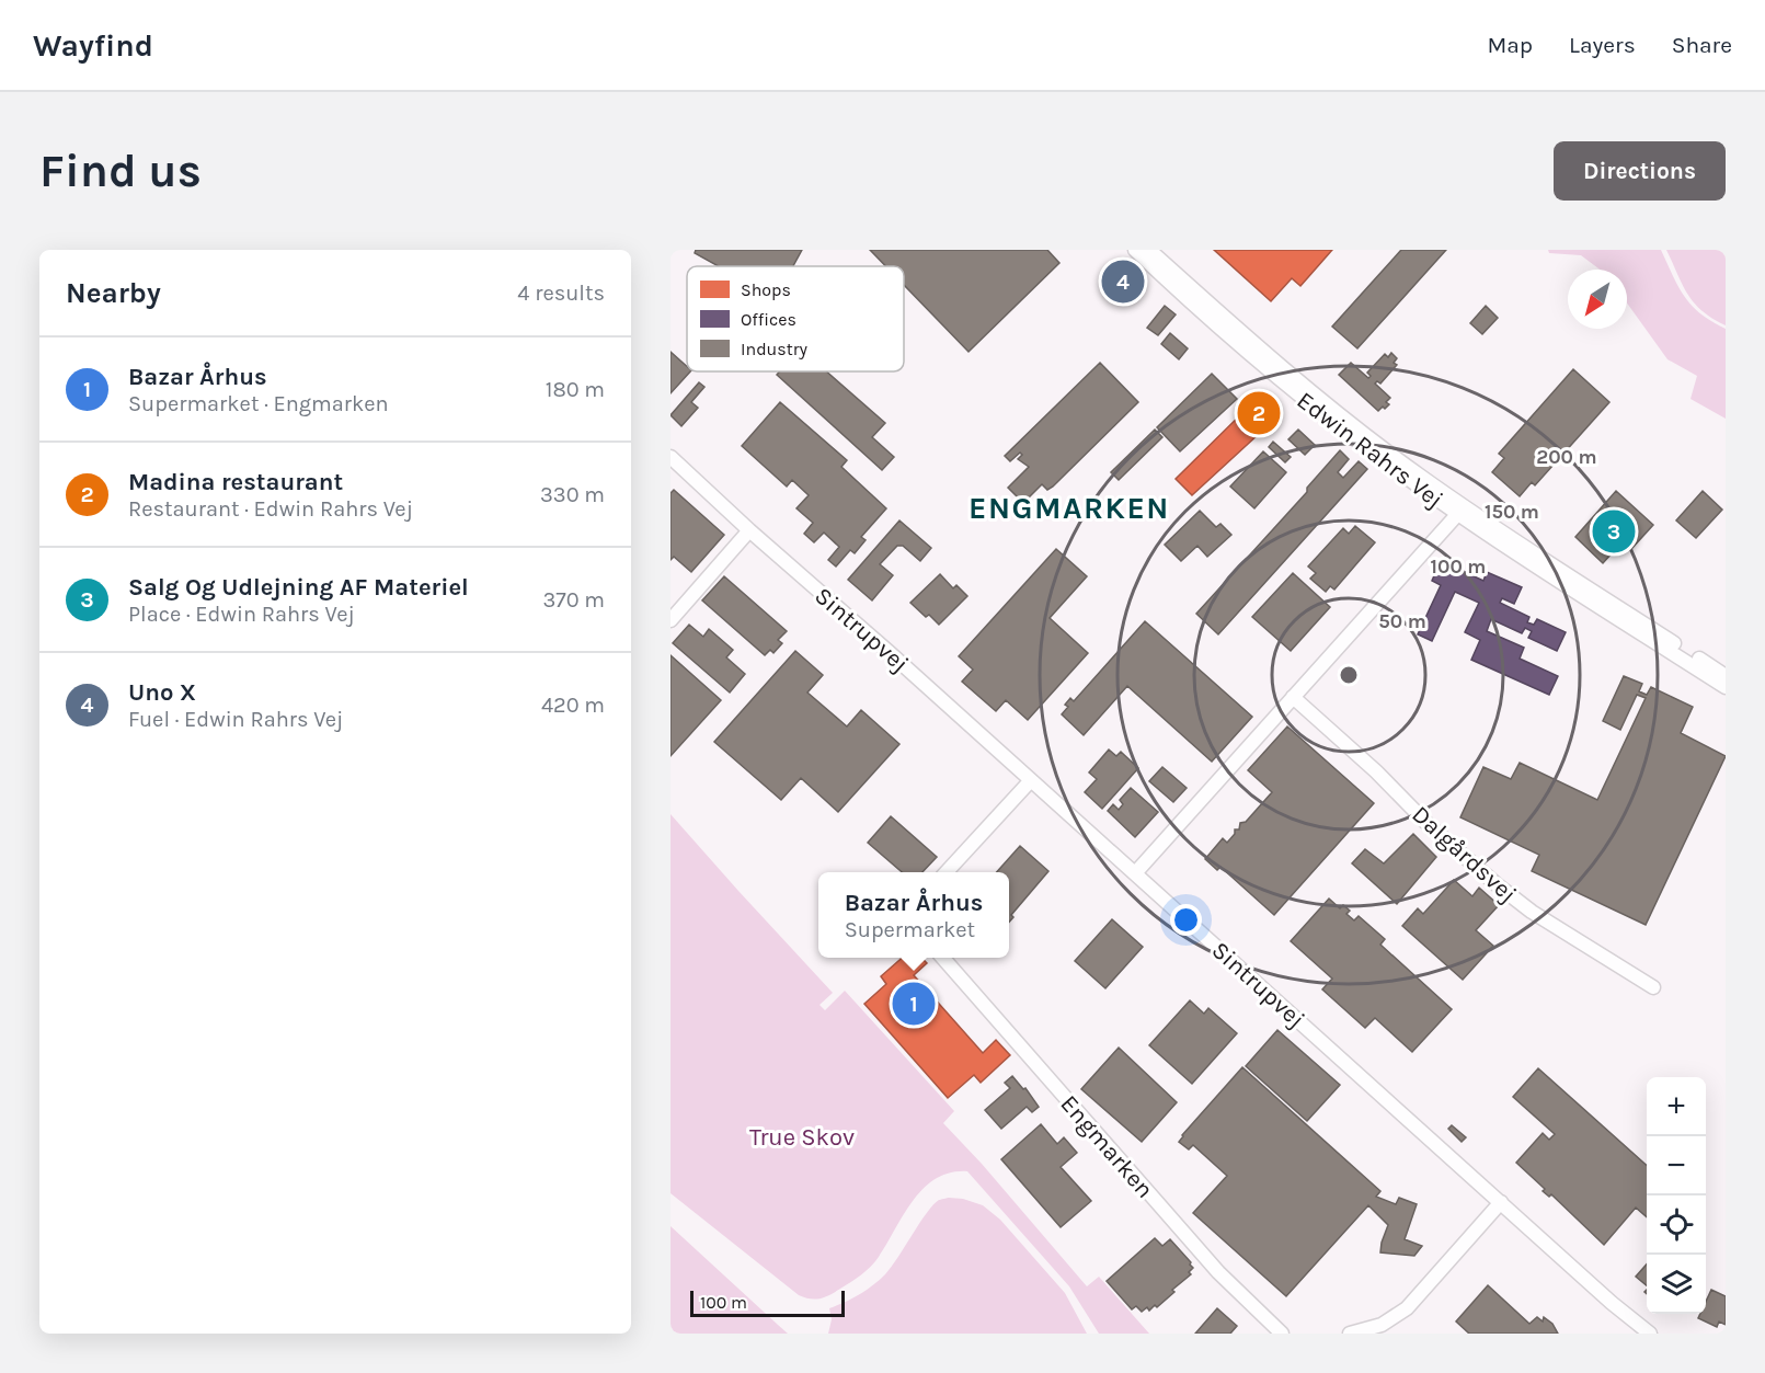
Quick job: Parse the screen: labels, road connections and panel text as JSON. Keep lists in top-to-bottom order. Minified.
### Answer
{"streets":{"street":["Edwin Rahrs Vej","Sintrupvej","Dalgårdsvej","Engmarken"]},"districts":["ENGMARKEN"],"parks":["True Skov"],"legend":["Shops","Offices","Industry"],"scale_bar":"100 m","north":"bottom left","page":{"header":"Wayfind","nav":["Map","Layers","Share"],"buttons":"Directions","title":"Find us","heading":["Nearby","4 results"],"pins":["4","2","3","1"],"list":[{"mark":"1","name":"Bazar Århus","note":"Supermarket · Engmarken","value":"180 m"},{"mark":"2","name":"Madina restaurant","note":"Restaurant · Edwin Rahrs Vej","value":"330 m"},{"mark":"3","name":"Salg Og Udlejning AF Materiel","note":"Place · Edwin Rahrs Vej","value":"370 m"},{"mark":"4","name":"Uno X","note":"Fuel · Edwin Rahrs Vej","value":"420 m"}],"popup":["Bazar Århus","Supermarket"],"map_buttons":["+","−"],"scale":"100 m"},"rings":["200 m","150 m","100 m","50 m"]}
